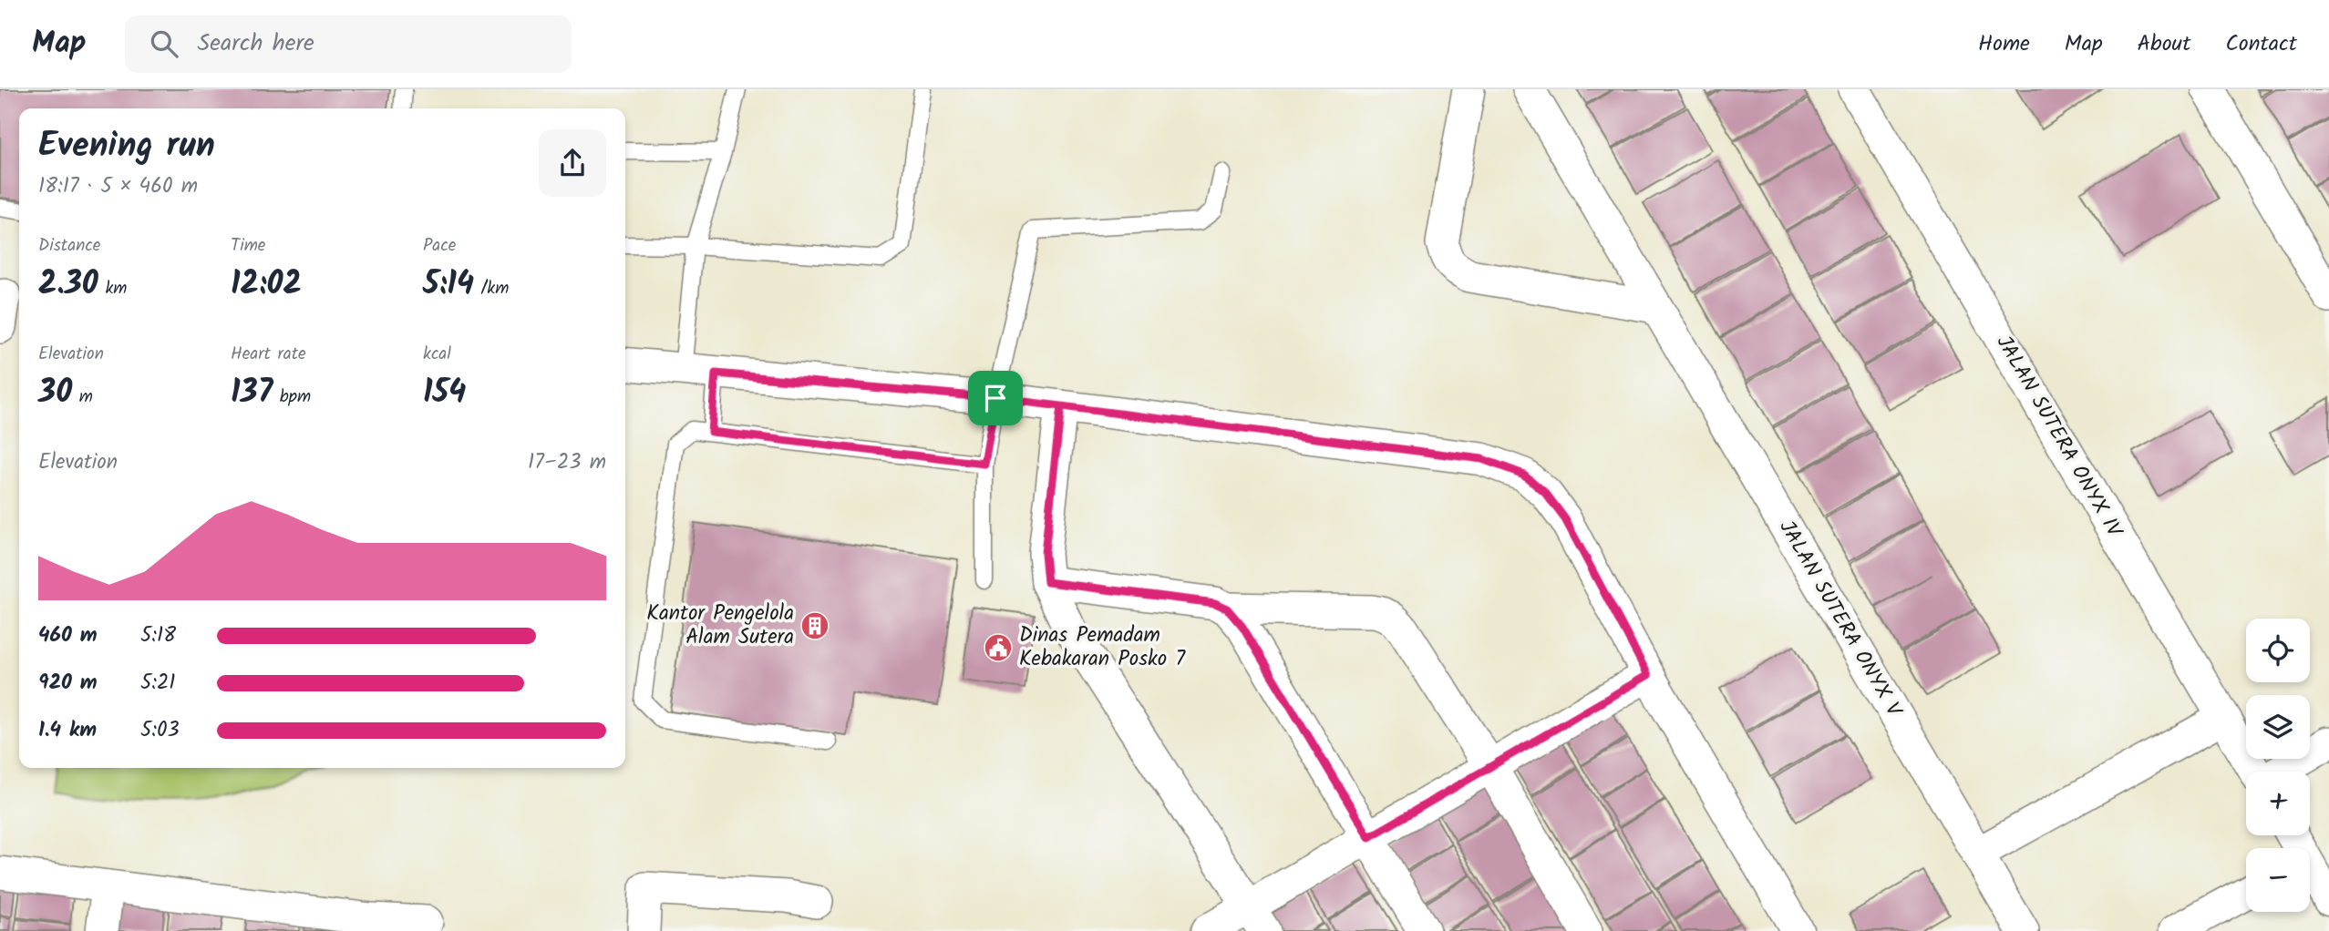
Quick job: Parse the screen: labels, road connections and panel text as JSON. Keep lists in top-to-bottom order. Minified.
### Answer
{"streets":{"street":["JALAN SUTERA ONYX IV","JALAN SUTERA ONYX V"]},"places":{"building":["Kantor Pengelola Alam Sutera"],"public building":["Dinas Pemadam Kebakaran Posko 7"]},"page":{"header":"Map","search":"Search here","nav":["Home","Map","About","Contact"],"heading":["Evening run","18:17 · 5 × 460 m"],"stats":[["Distance","2.30 km"],["Time","12:02"],["Pace","5:14 /km"],["Elevation","30 m"],["Heart rate","137 bpm"],["kcal","154"]],"chart":["Elevation","17–23 m"],"list":[{"name":"460 m","note":"5:18"},{"name":"920 m","note":"5:21"},{"name":"1.4 km","note":"5:03"}],"map_buttons":["+","−"]}}
